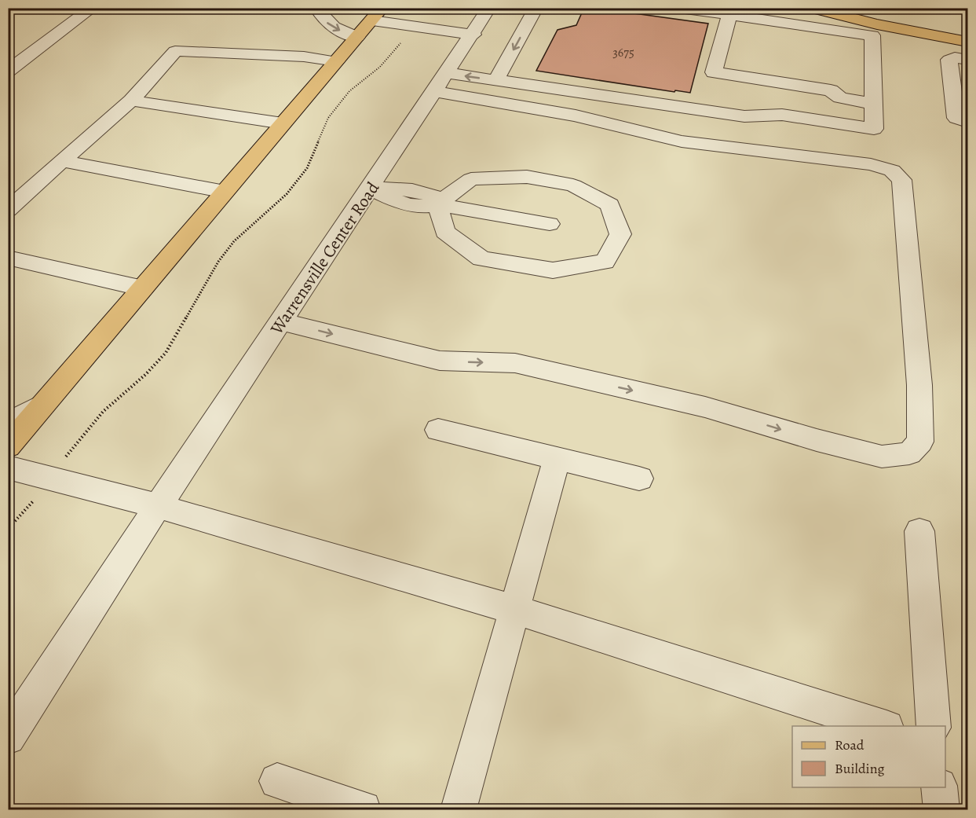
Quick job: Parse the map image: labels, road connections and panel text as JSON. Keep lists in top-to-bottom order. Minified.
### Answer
{"streets":{"street":["Warrensville Center Road"]},"house_numbers":["3675"],"legend":["Road","Building"]}
